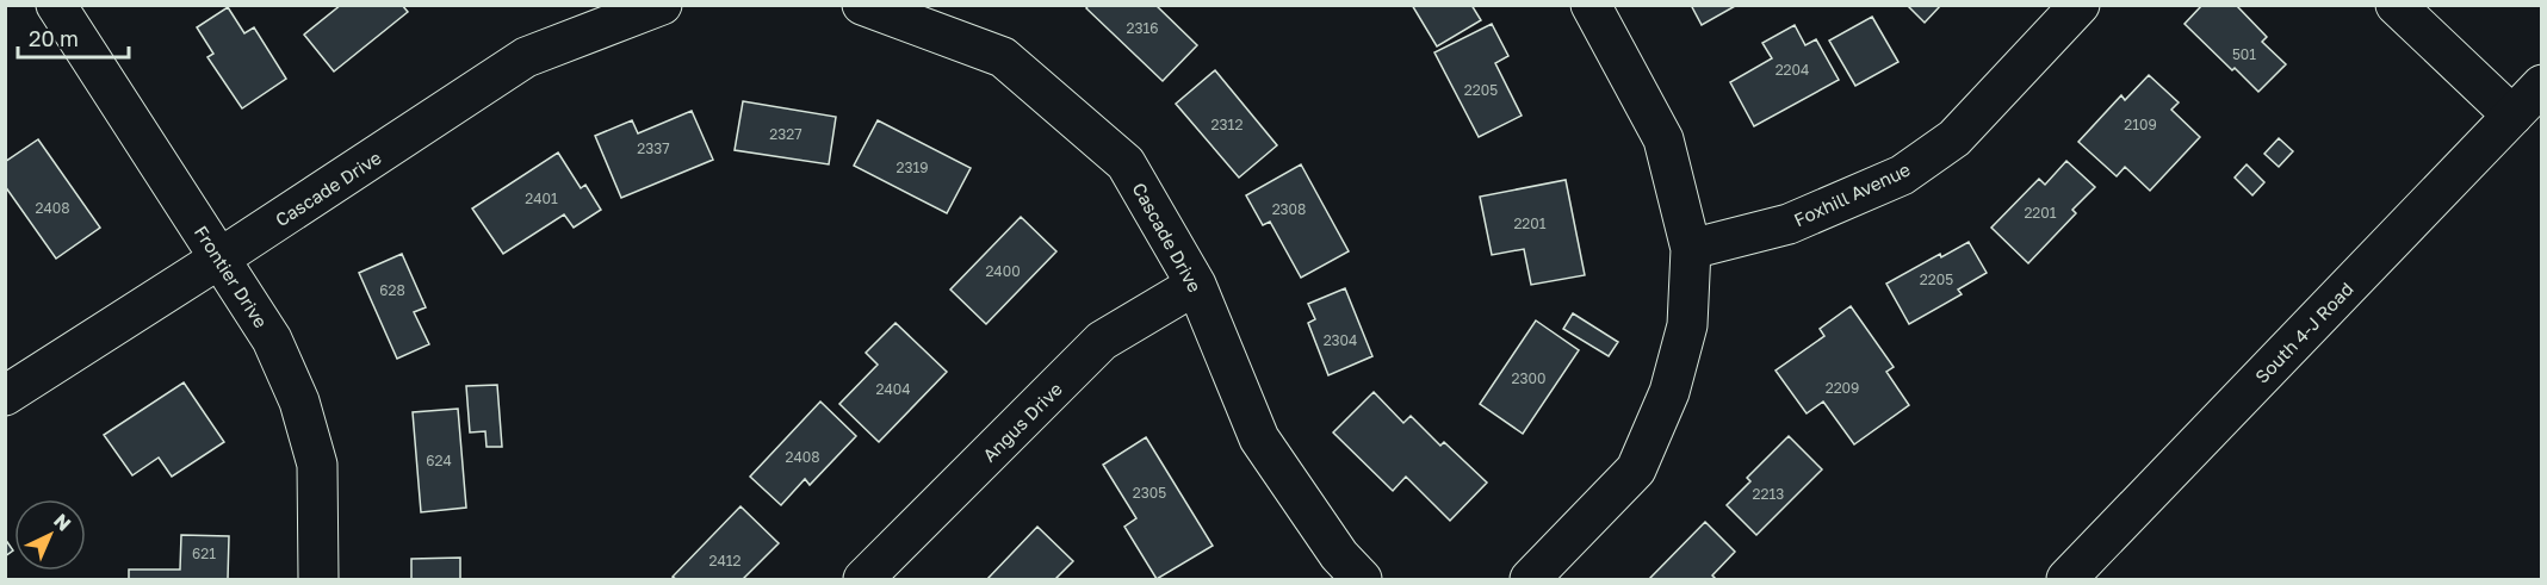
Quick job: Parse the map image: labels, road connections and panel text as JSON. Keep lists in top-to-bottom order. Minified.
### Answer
{"streets":{"street":["Cascade Drive","Foxhill Avenue","Frontier Drive","South 4-J Road","Angus Drive"]},"crossings":[["Cascade Drive","Frontier Drive"],["Cascade Drive","Angus Drive"]],"house_numbers":["2316","501","2204","2205","2312","2109","2327","2337","2319","2401","2408","2308","2201","2201","2400","2205","628","2304","2300","2209","2404","2408","624","2305","2213","621","2412"],"scale_bar":"20 m","north":"top right"}
